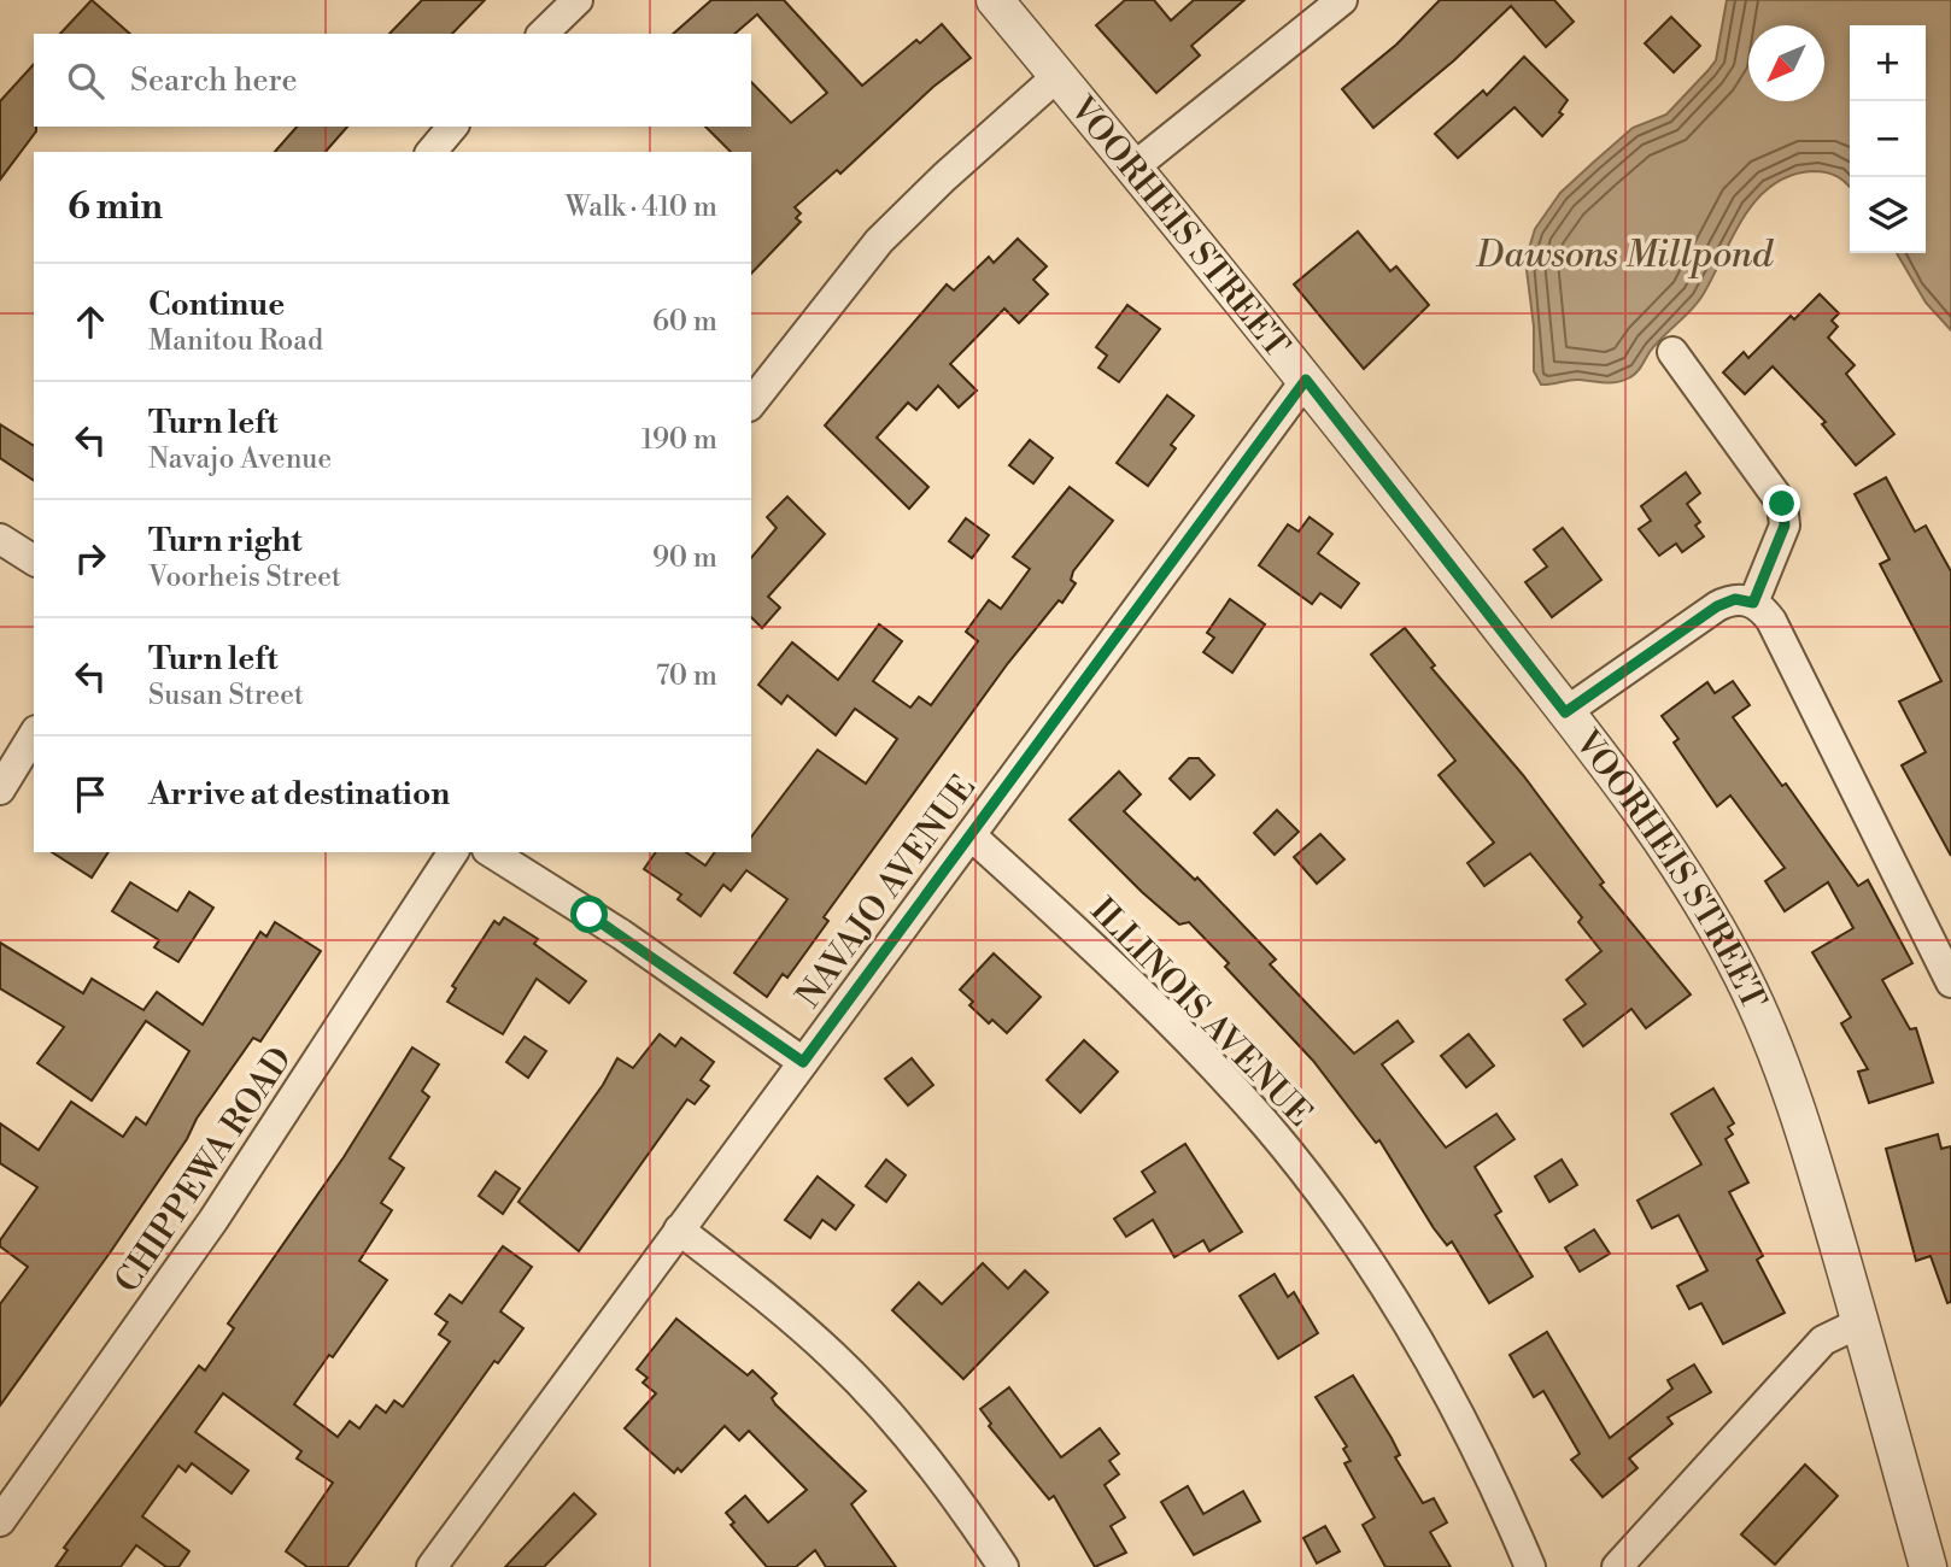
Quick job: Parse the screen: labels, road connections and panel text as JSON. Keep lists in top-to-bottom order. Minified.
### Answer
{"streets":{"street":["VOORHEIS STREET","NAVAJO AVENUE","ILLINOIS AVENUE","CHIPPEWA ROAD"]},"crossings":[["VOORHEIS STREET","NAVAJO AVENUE"],["NAVAJO AVENUE","ILLINOIS AVENUE"]],"water":["Dawsons Millpond"],"north":"bottom left","page":{"map_buttons":["+","−"],"search":"Search here","heading":["6 min","Walk · 410 m"],"list":[["Continue","Manitou Road","60 m"],["Turn left","Navajo Avenue","190 m"],["Turn right","Voorheis Street","90 m"],["Turn left","Susan Street","70 m"],"Arrive at destination"]}}
